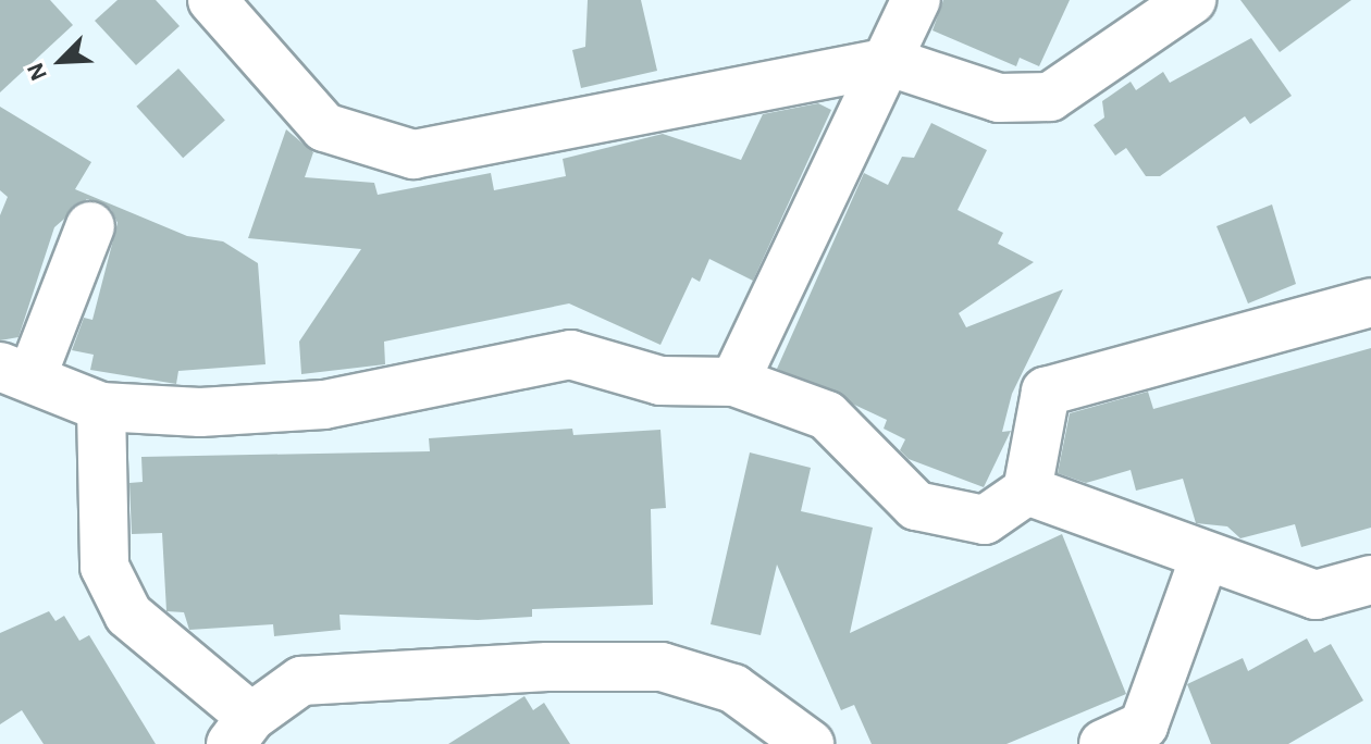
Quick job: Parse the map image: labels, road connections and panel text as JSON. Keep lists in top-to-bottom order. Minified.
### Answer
{"north":"bottom left"}
